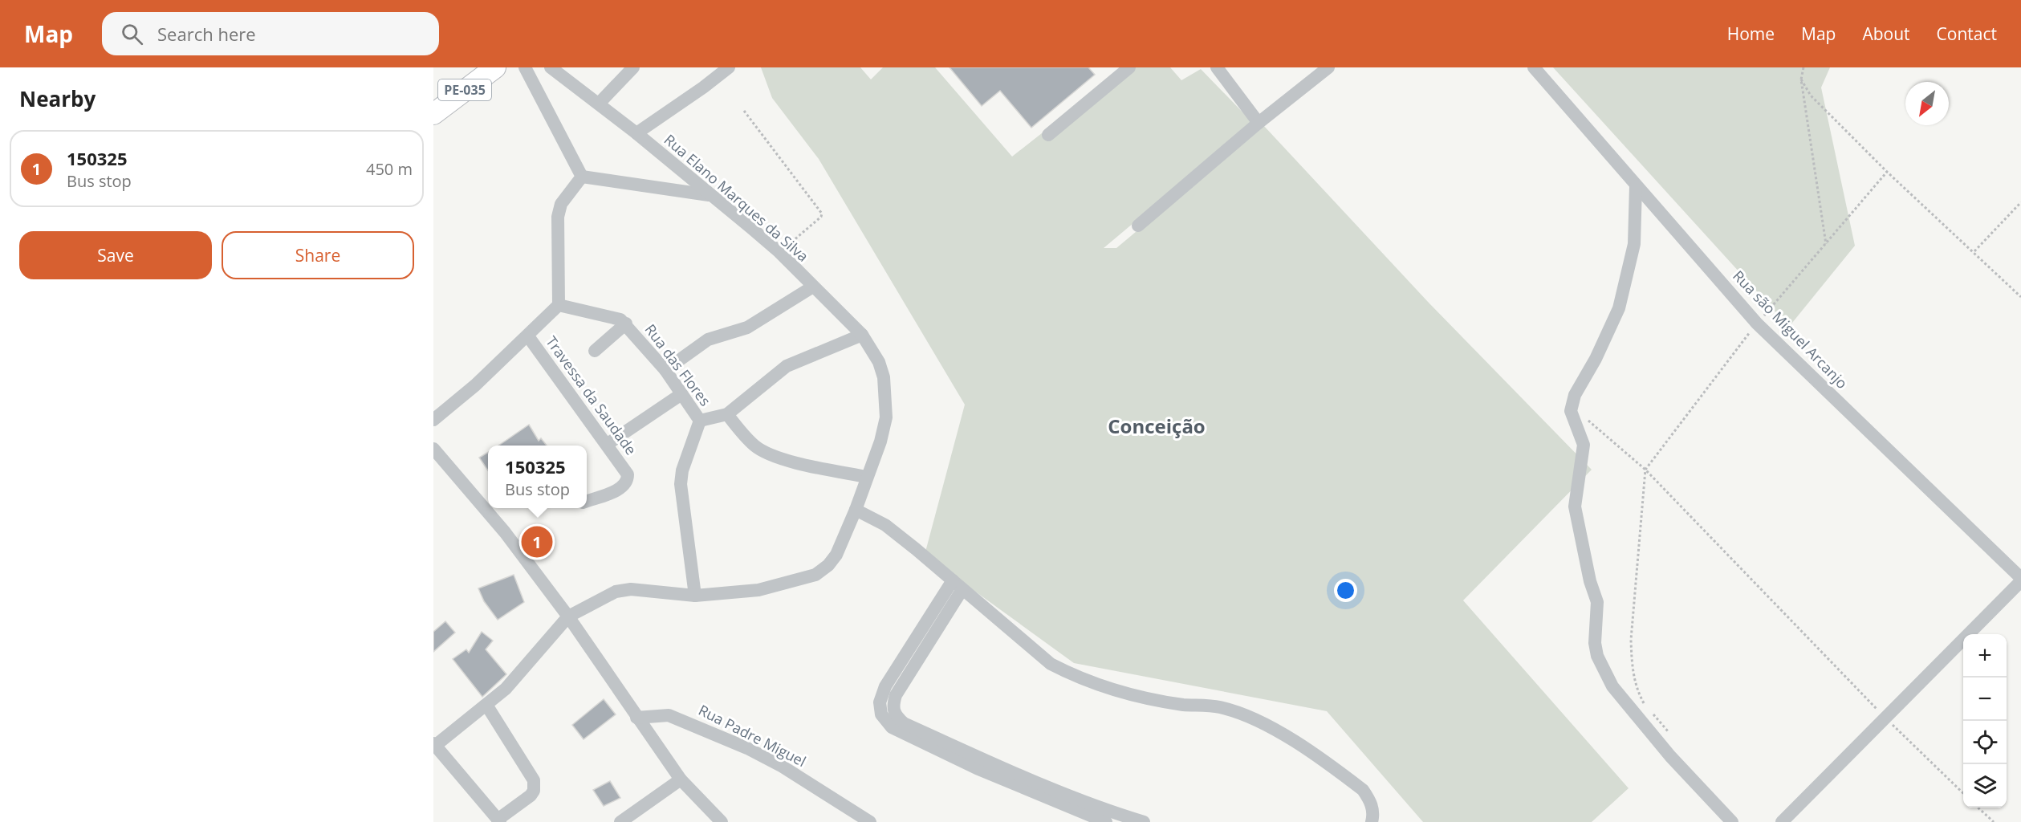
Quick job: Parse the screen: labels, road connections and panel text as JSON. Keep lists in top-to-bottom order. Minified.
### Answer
{"streets":{"main road":["PE-035"],"street":["Rua Elano Marques da Silva","Rua são Miguel Arcanjo","Rua das Flores","Travessa da Saudade","Rua Padre Miguel"]},"crossings":[["Rua Elano Marques da Silva","Rua das Flores"]],"districts":["Conceição"],"north":"bottom left","page":{"header":"Map","search":"Search here","nav":["Home","Map","About","Contact"],"heading":"Nearby","list":[{"mark":"1","name":"150325","note":"Bus stop","value":"450 m"}],"buttons":["Save","Share"],"popup":["150325","Bus stop"],"pins":"1","map_buttons":["+","−"]}}
